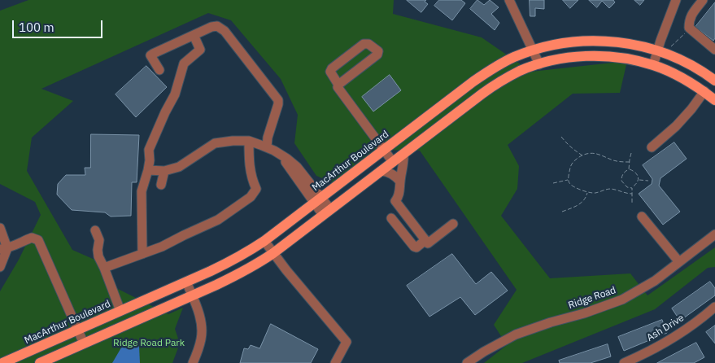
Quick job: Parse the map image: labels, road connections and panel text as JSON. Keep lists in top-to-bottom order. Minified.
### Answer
{"streets":{"main road":["MacArthur Boulevard"],"street":["Ridge Road","Ash Drive"]},"parks":["Ridge Road Park"],"scale_bar":"100 m"}
